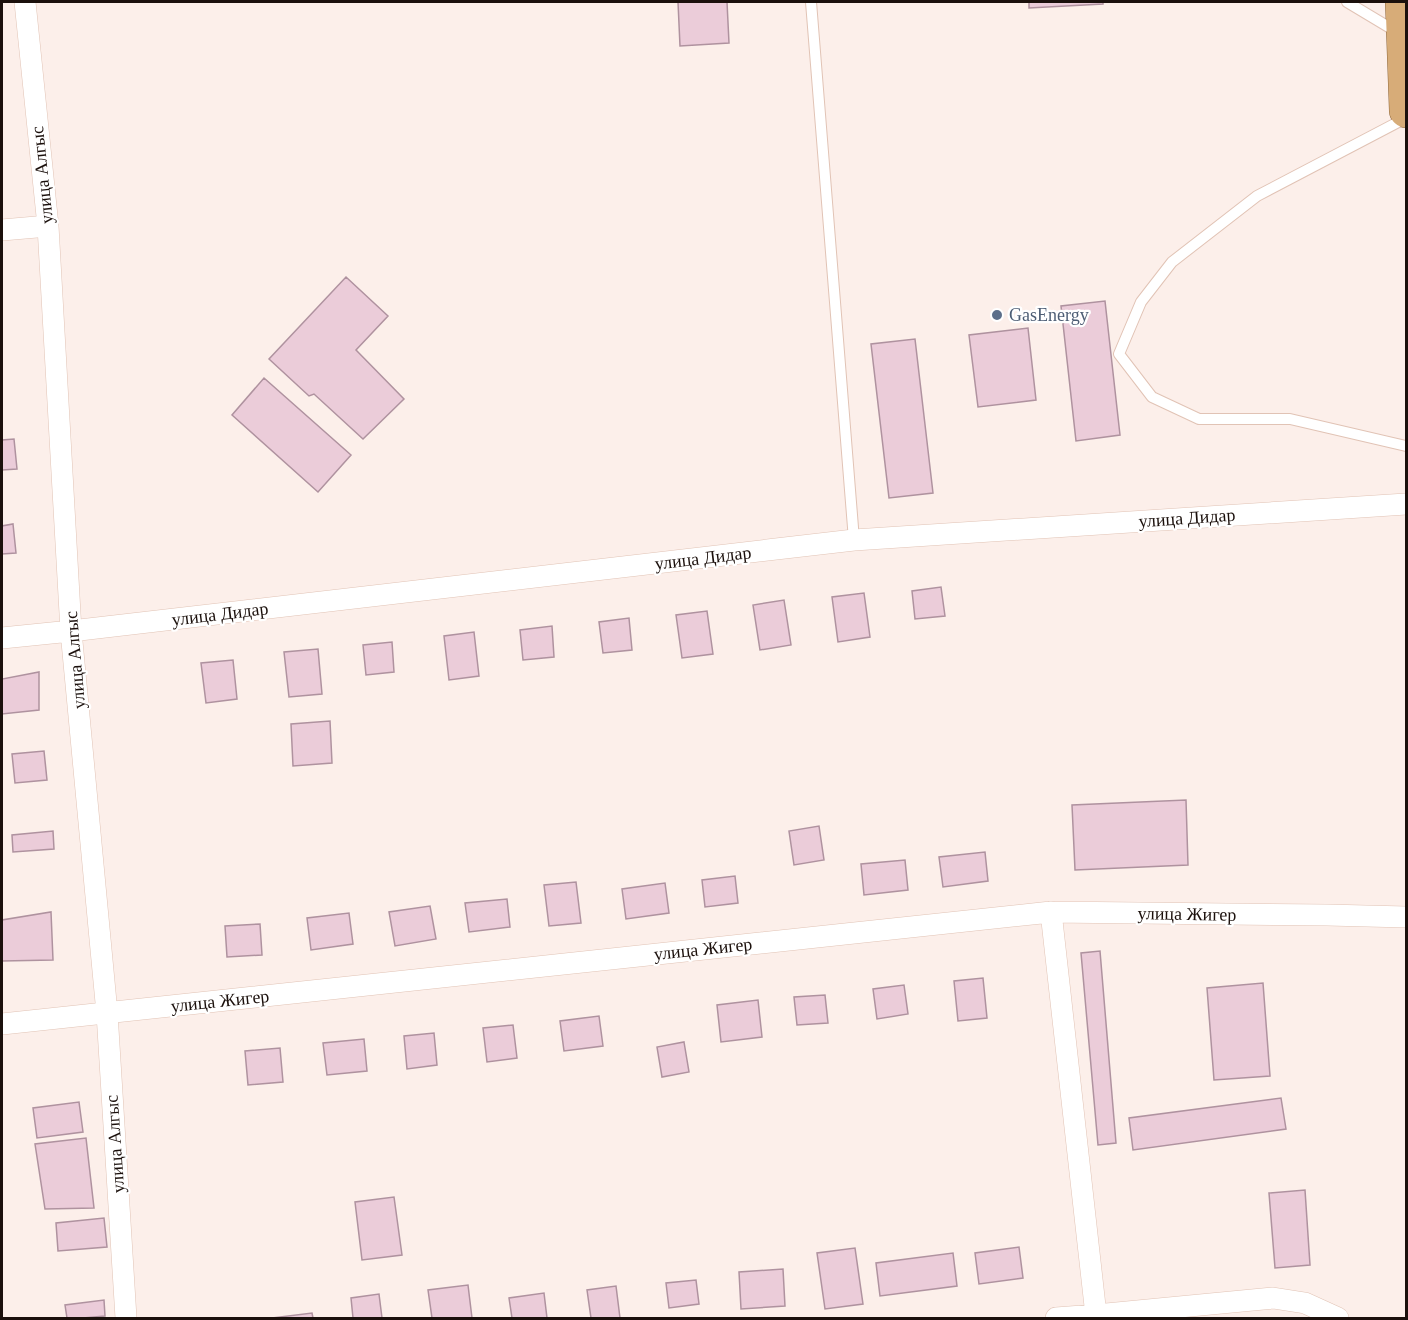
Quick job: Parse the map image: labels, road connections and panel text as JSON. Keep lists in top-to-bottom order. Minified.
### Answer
{"streets":{"street":["улица Алгыс","улица Дидар","улица Жигер"]},"crossings":[["улица Алгыс","улица Дидар"],["улица Алгыс","улица Жигер"]],"places":["GasEnergy"]}
